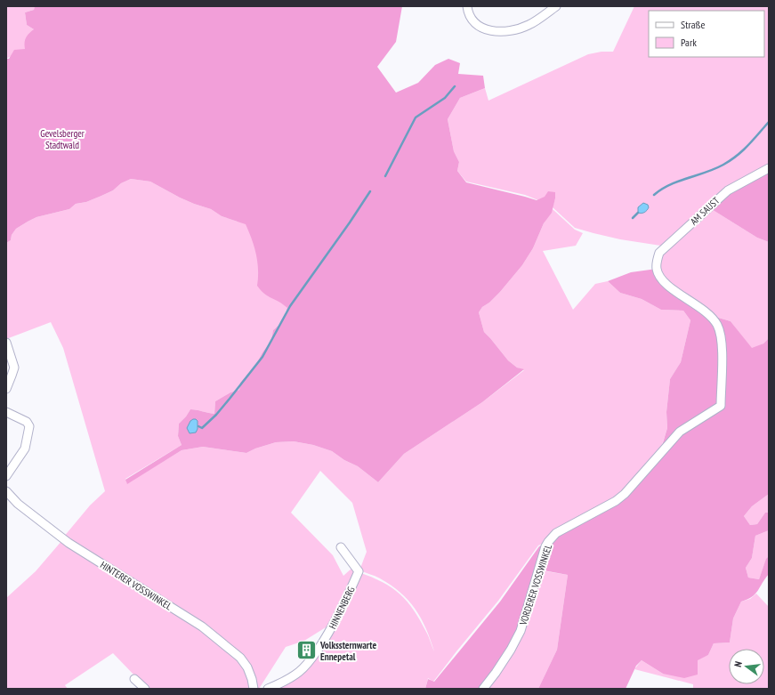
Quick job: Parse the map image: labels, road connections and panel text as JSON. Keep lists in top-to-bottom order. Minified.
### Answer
{"streets":{"street":["AM SAUST","VORDERER VOSSWINKEL","HINTERER VOSSWINKEL","HINNENBERG"]},"crossings":[["AM SAUST","VORDERER VOSSWINKEL"]],"parks":["Gevelsberger Stadtwald"],"places":{"building":["Volkssternwarte Ennepetal"]},"legend":["Straße","Park"],"north":"left"}
